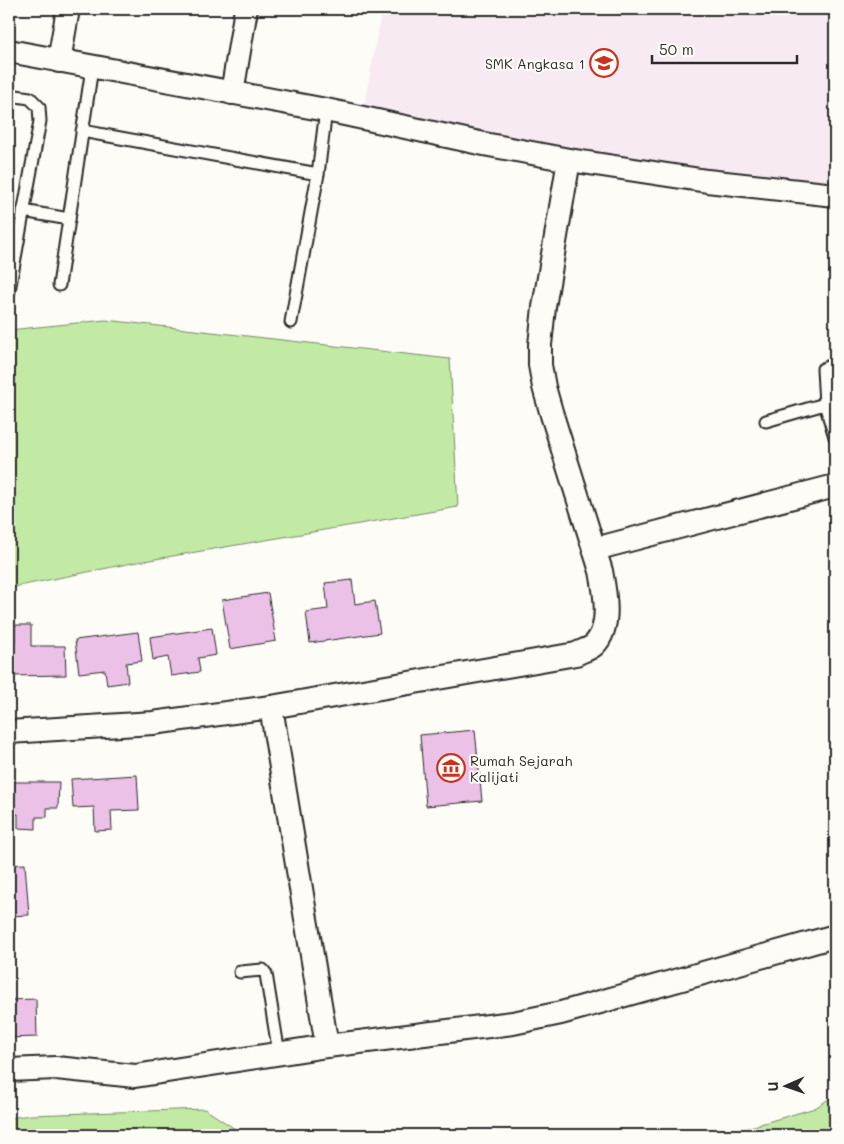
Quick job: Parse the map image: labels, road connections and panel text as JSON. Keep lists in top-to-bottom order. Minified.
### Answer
{"places":{"school or university":["SMK Angkasa 1"],"museum":["Rumah Sejarah Kalijati"]},"scale_bar":"50 m","north":"left"}
